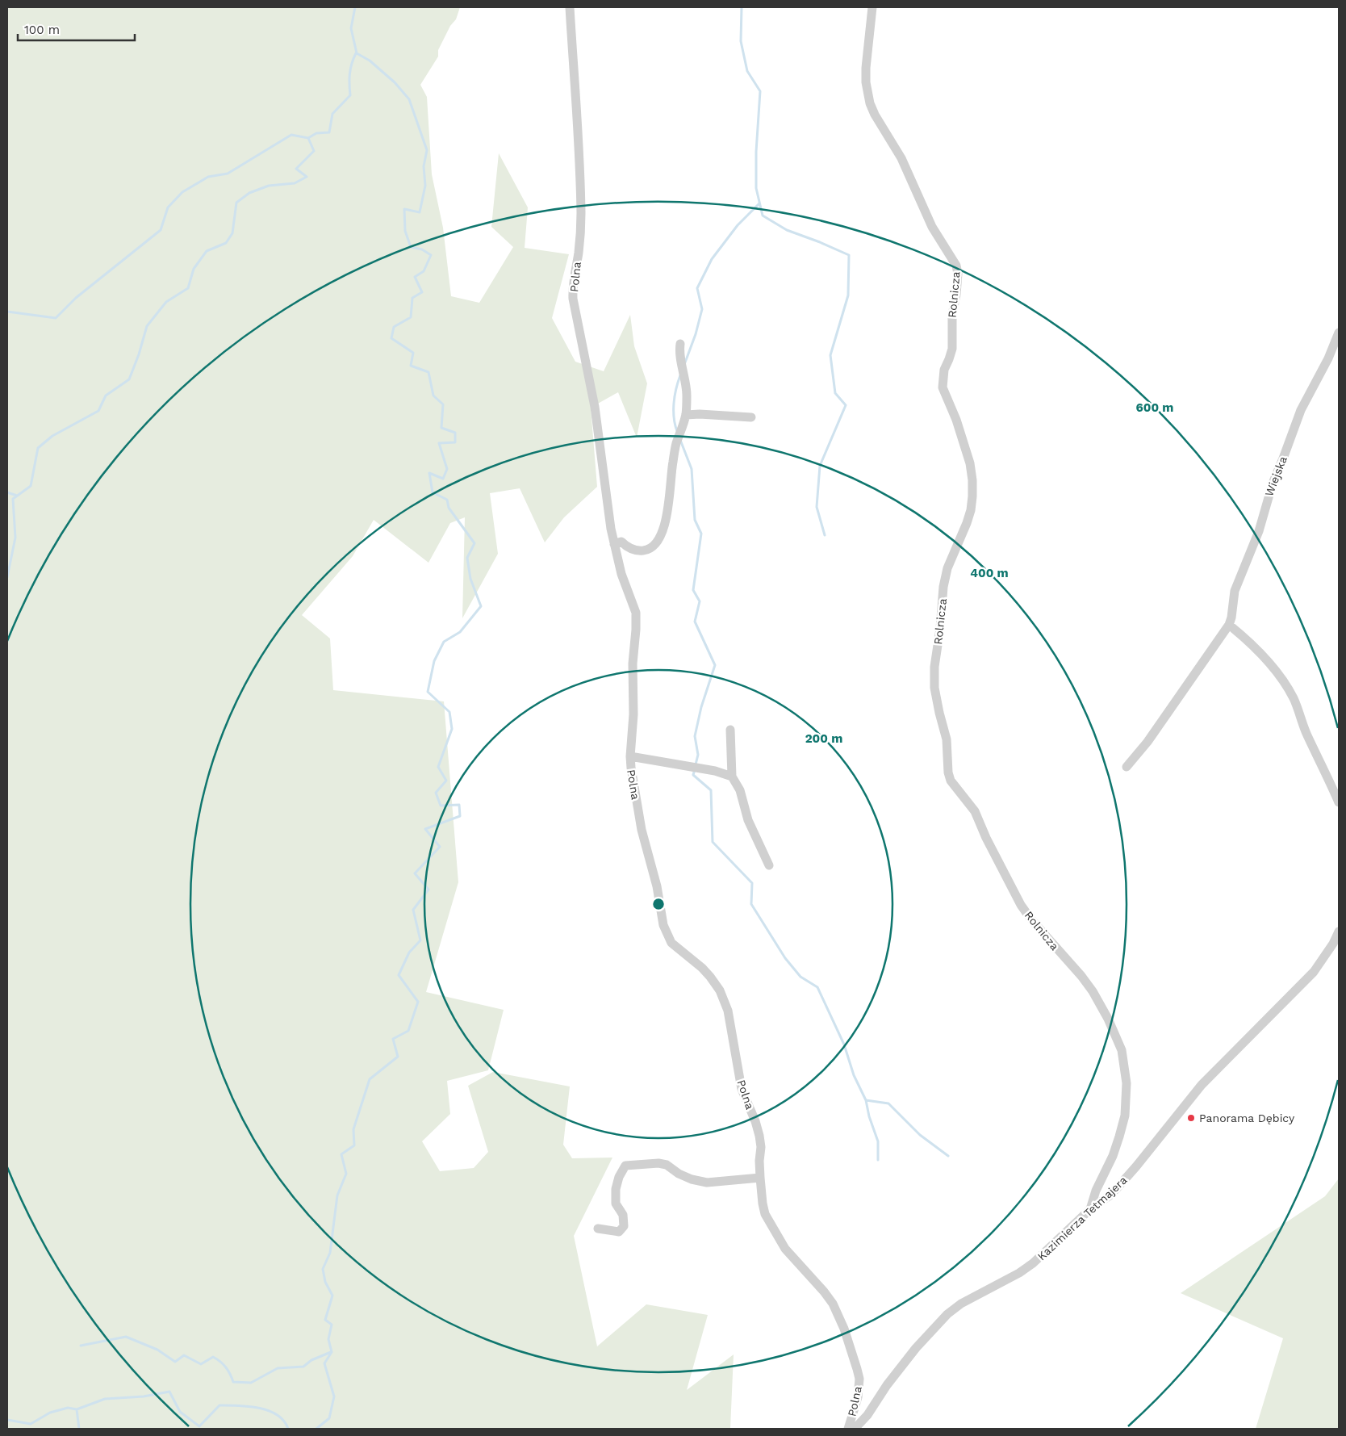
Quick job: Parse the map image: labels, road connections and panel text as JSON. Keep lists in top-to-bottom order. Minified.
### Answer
{"streets":{"street":["Polna","Rolnicza","Wiejska","Kazimierza Tetmajera"]},"crossings":[["Rolnicza","Kazimierza Tetmajera"]],"places":["Panorama Dębicy"],"scale_bar":"100 m","rings":["600 m","400 m","200 m"]}
